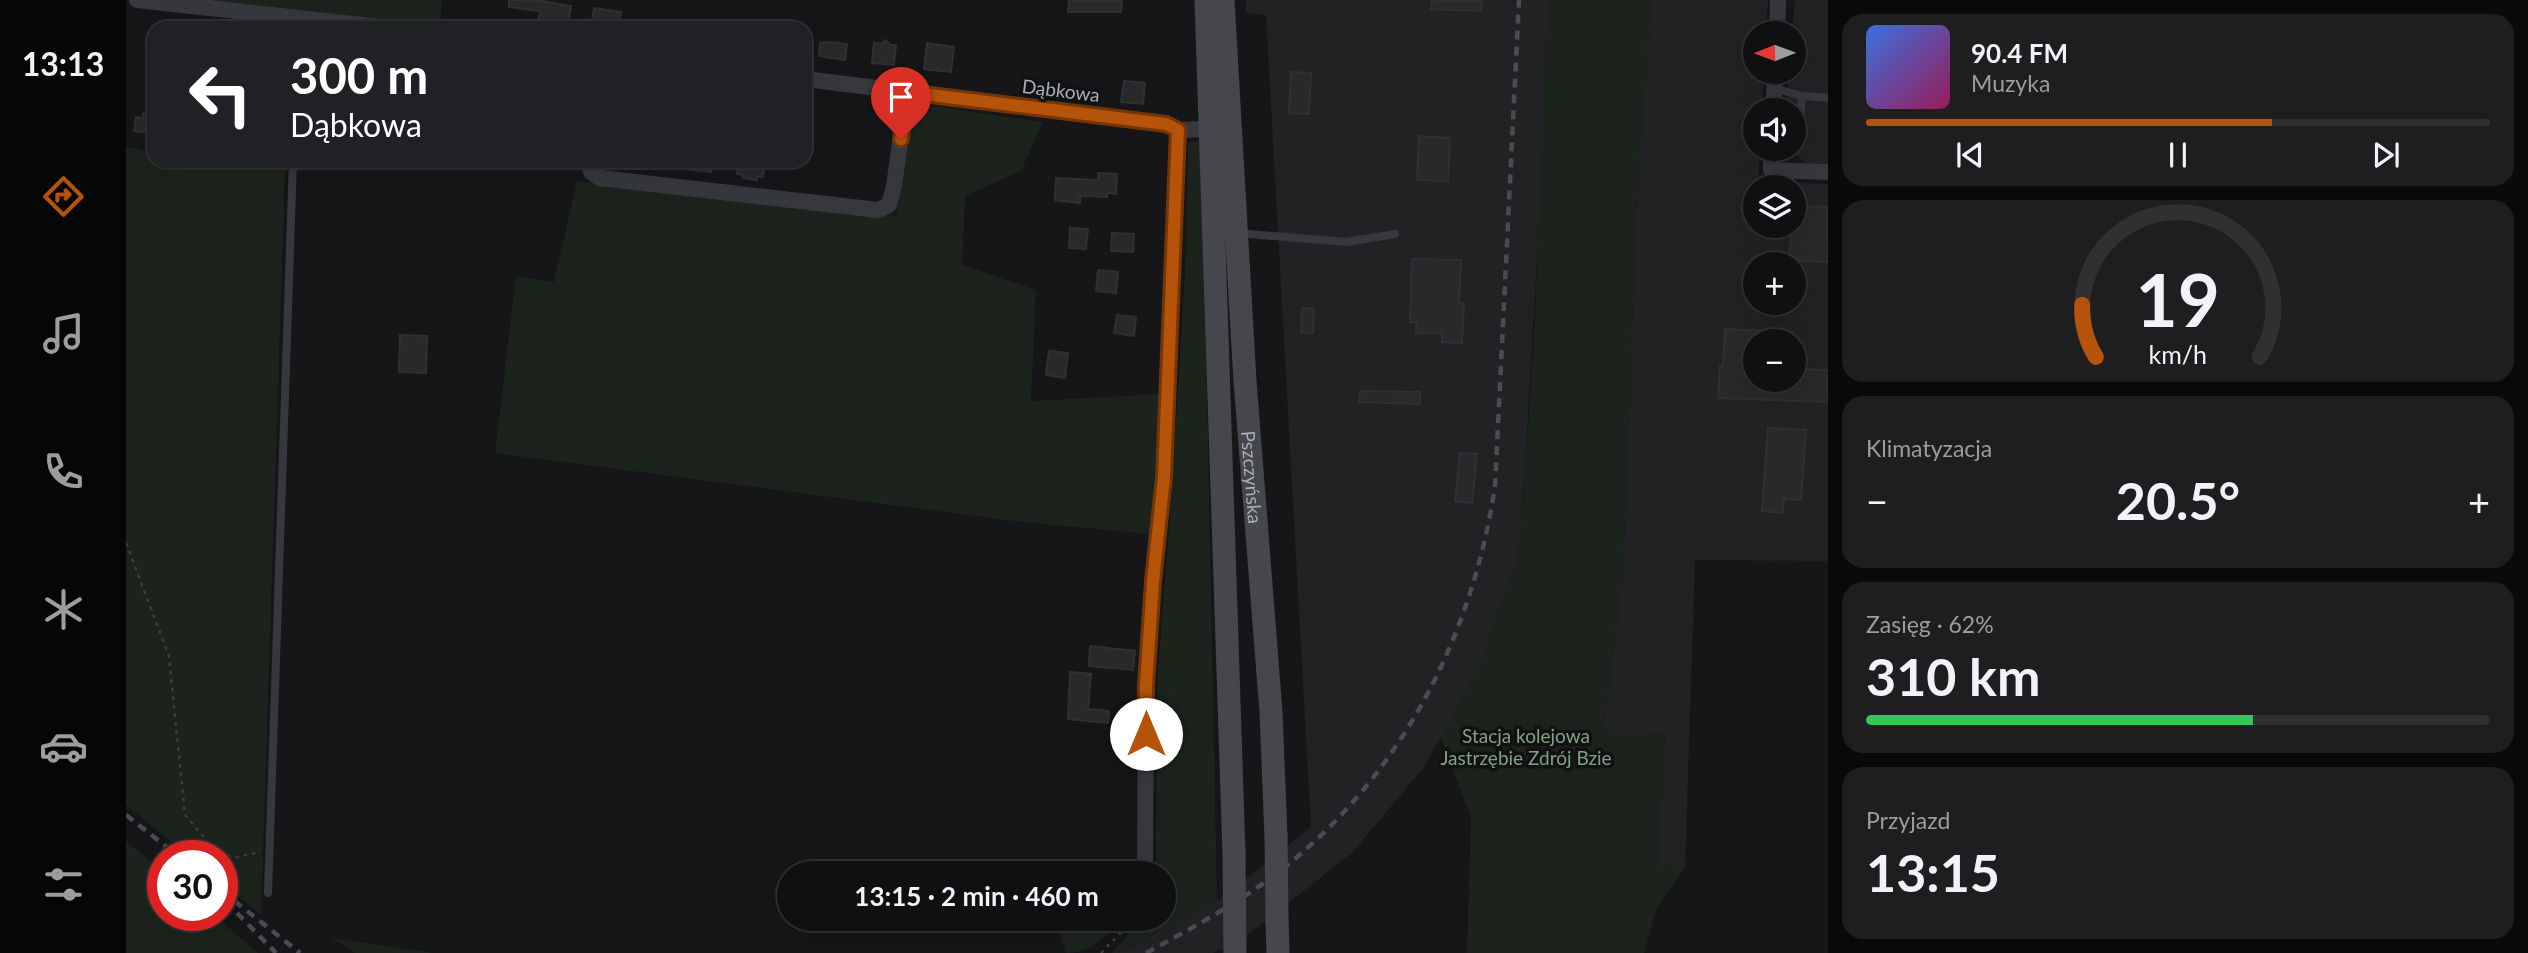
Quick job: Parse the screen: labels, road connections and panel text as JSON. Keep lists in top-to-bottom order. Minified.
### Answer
{"streets":{"main road":["Pszczyńska"],"street":["Dąbkowa"]},"crossings":[["Dąbkowa","Pszczyńska"]],"parks":["Stacja kolejowa Jastrzębie Zdrój Bzie"],"north":"left","page":{"tabs":"13:13","map_buttons":["+","−"],"turn":["300 m","Dąbkowa"],"song":["90.4 FM","Muzyka"],"tile":["Klimatyzacja",["Zasięg · 62%","310 km"],["Przyjazd","13:15"]],"heat":["−","20.5°","+"],"limit":"30","trip":"13:15 · 2 min · 460 m","gauge":["19","km/h"]}}
